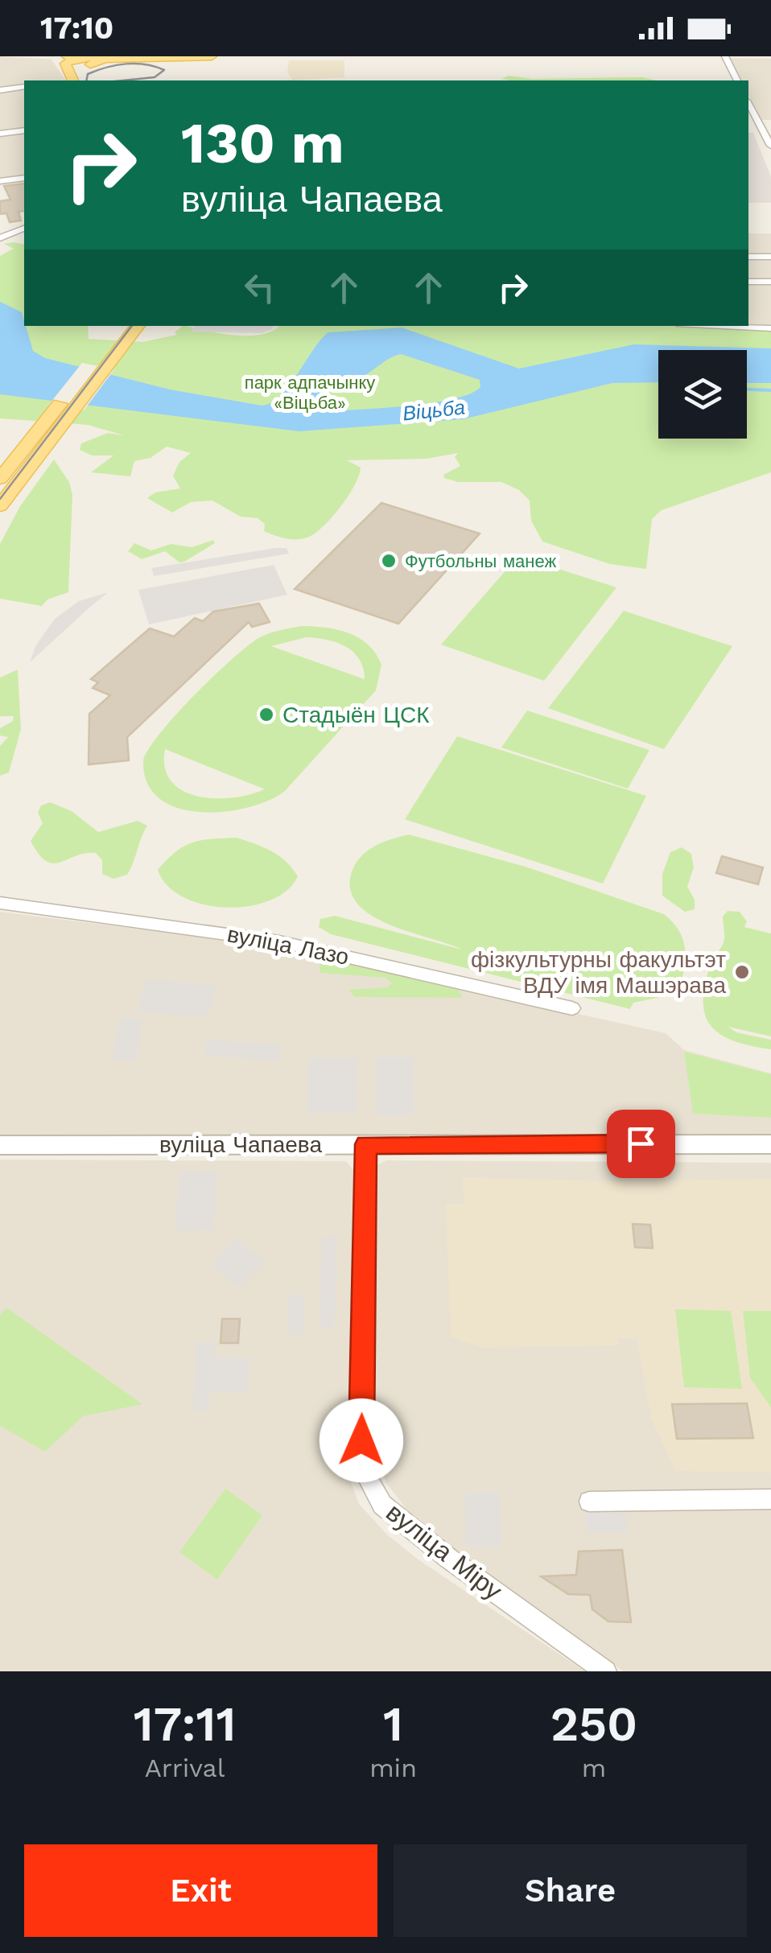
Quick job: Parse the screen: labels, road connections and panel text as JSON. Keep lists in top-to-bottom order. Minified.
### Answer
{"streets":{"street":["вуліца Лазо","вуліца Чапаева","вуліца Міру"]},"crossings":[["вуліца Чапаева","вуліца Міру"]],"water":["Віцьба"],"parks":["парк адпачынку «Віцьба»"],"places":["Футбольны манеж","Стадыён ЦСК","фізкультурны факультэт ВДУ імя Машэрава"],"page":{"status":"17:10","turn":["130 m","вуліца Чапаева"],"eta":["17:11","Arrival","1","min","250","m"],"buttons":["Exit","Share"]}}
